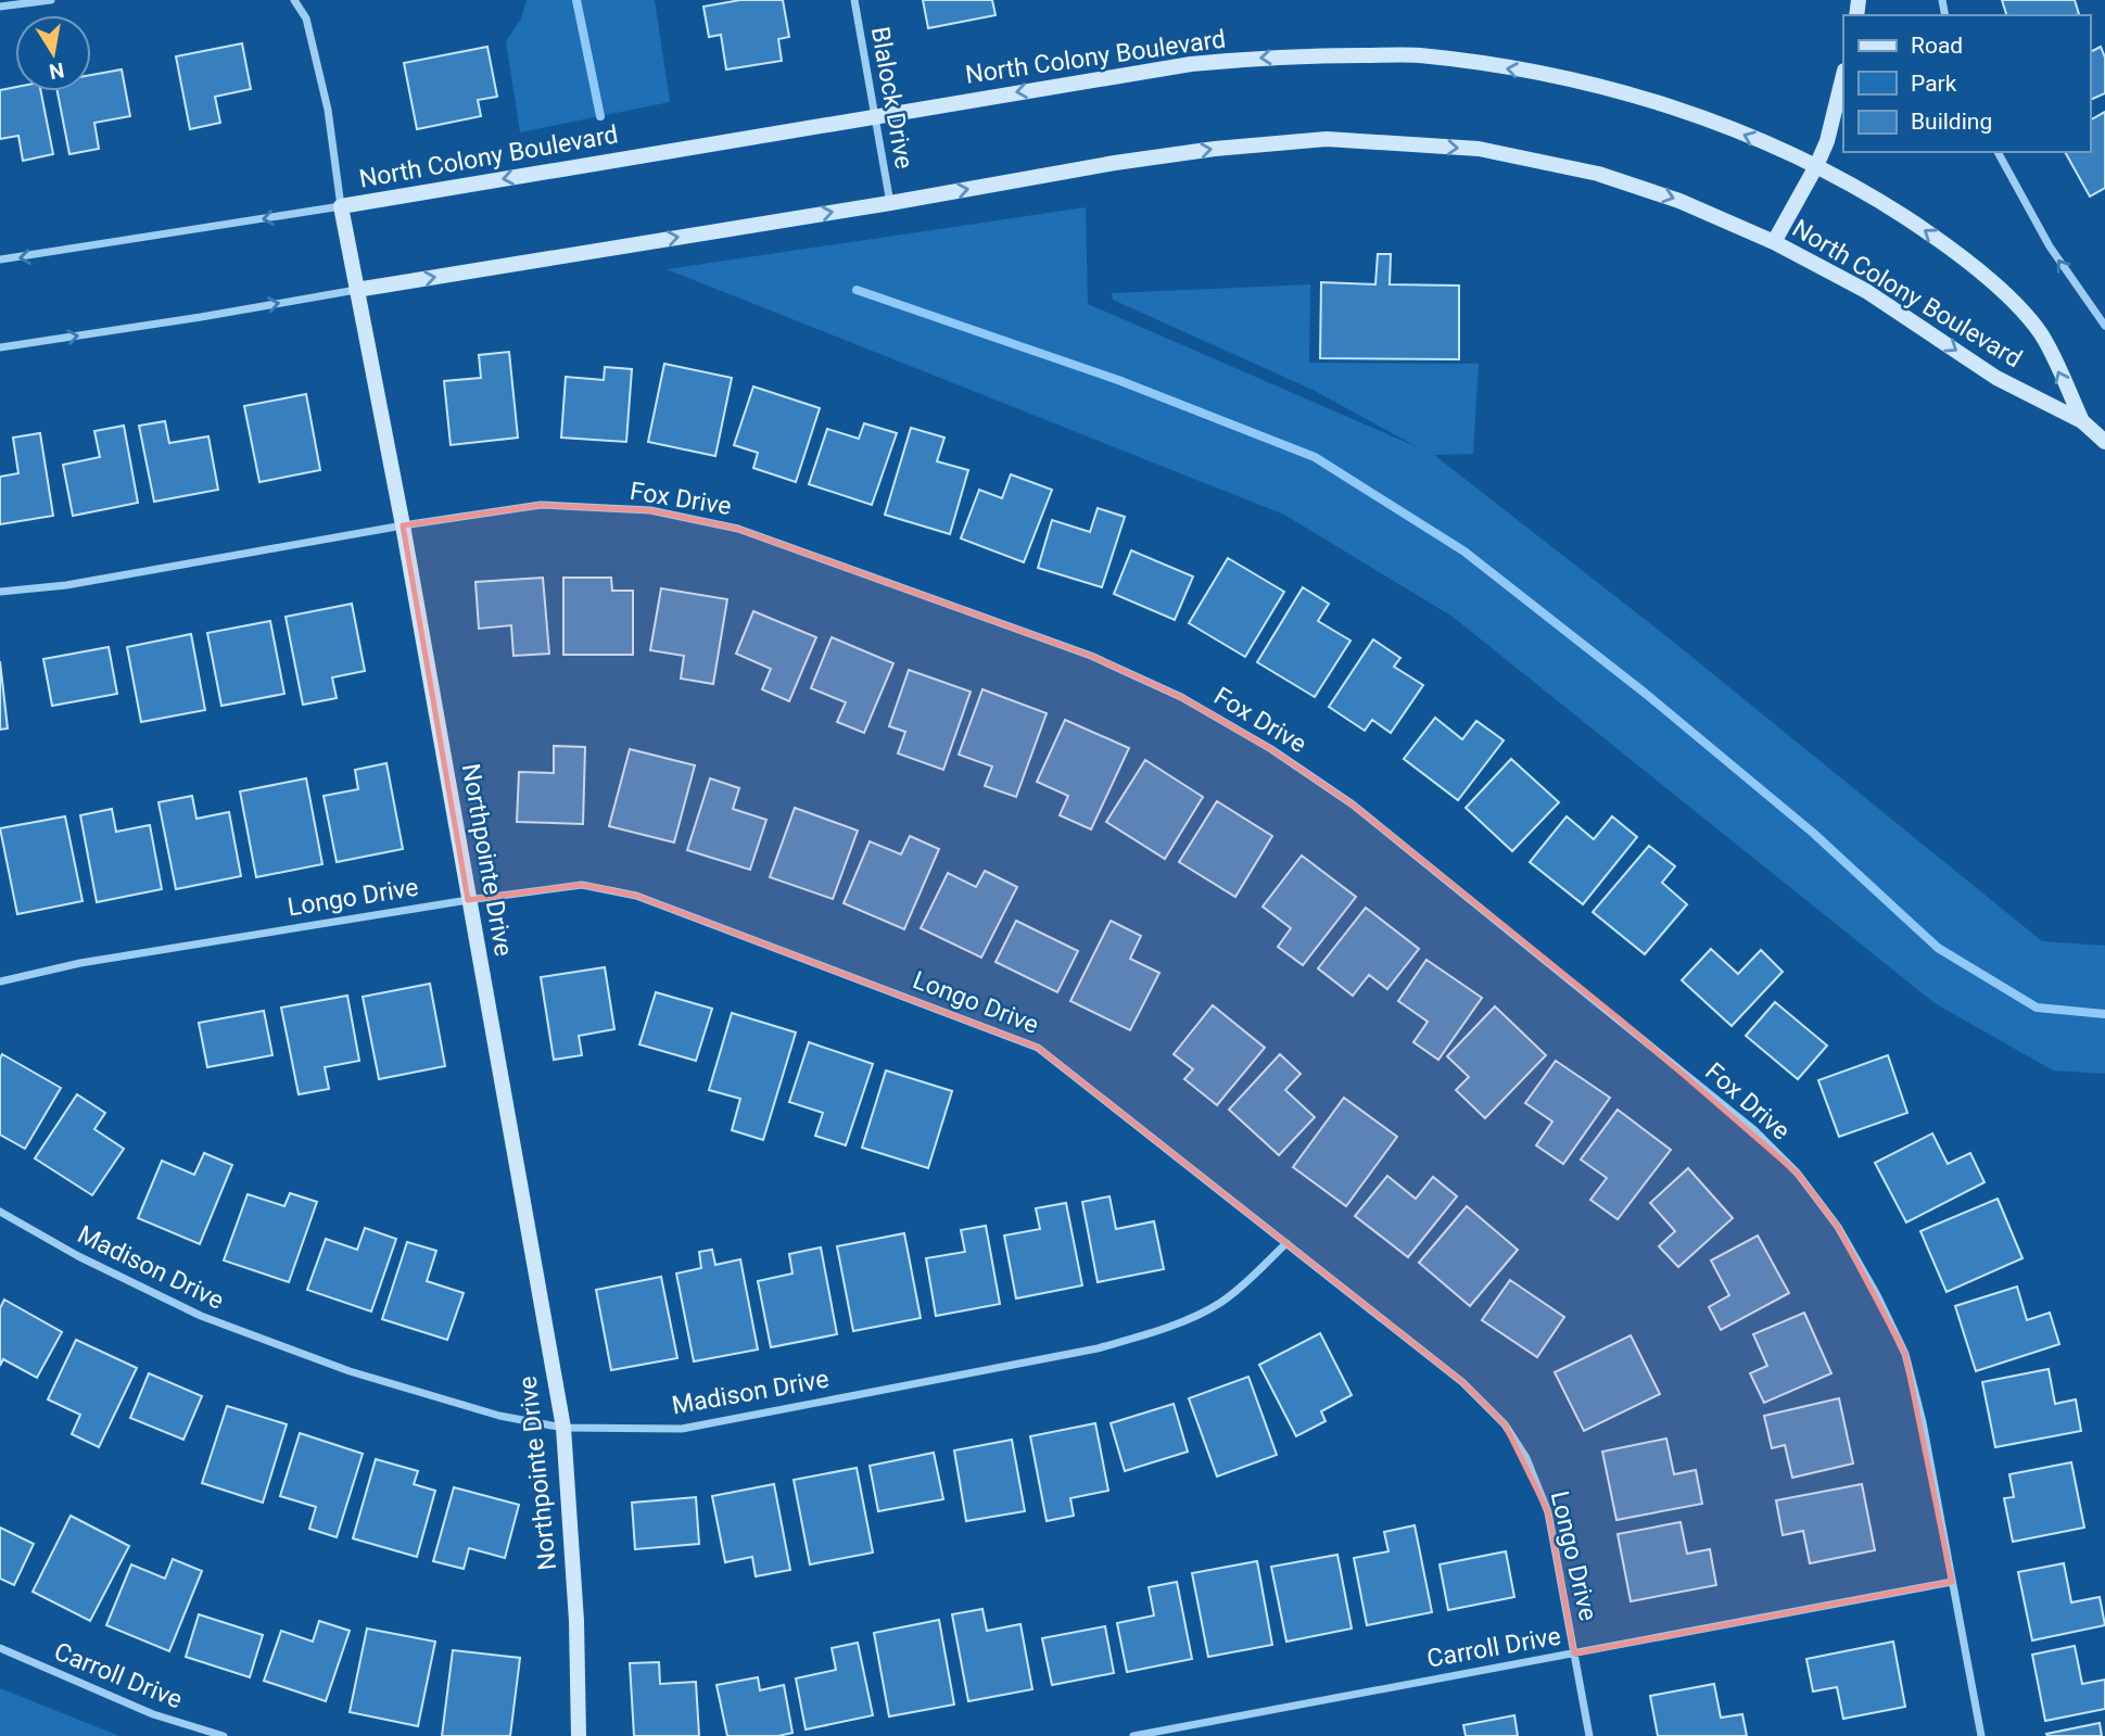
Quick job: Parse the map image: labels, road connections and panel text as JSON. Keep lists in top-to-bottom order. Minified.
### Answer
{"streets":{"street":["North Colony Boulevard","Blalock Drive","Fox Drive","Northpointe Drive","Longo Drive","Madison Drive","Carroll Drive"]},"crossings":[["North Colony Boulevard","Blalock Drive"],["North Colony Boulevard","Northpointe Drive"],["Fox Drive","Northpointe Drive"],["Fox Drive","Carroll Drive"],["Northpointe Drive","Longo Drive"],["Northpointe Drive","Madison Drive"],["Longo Drive","Madison Drive"],["Longo Drive","Carroll Drive"]],"legend":["Road","Park","Building"],"north":"bottom"}
